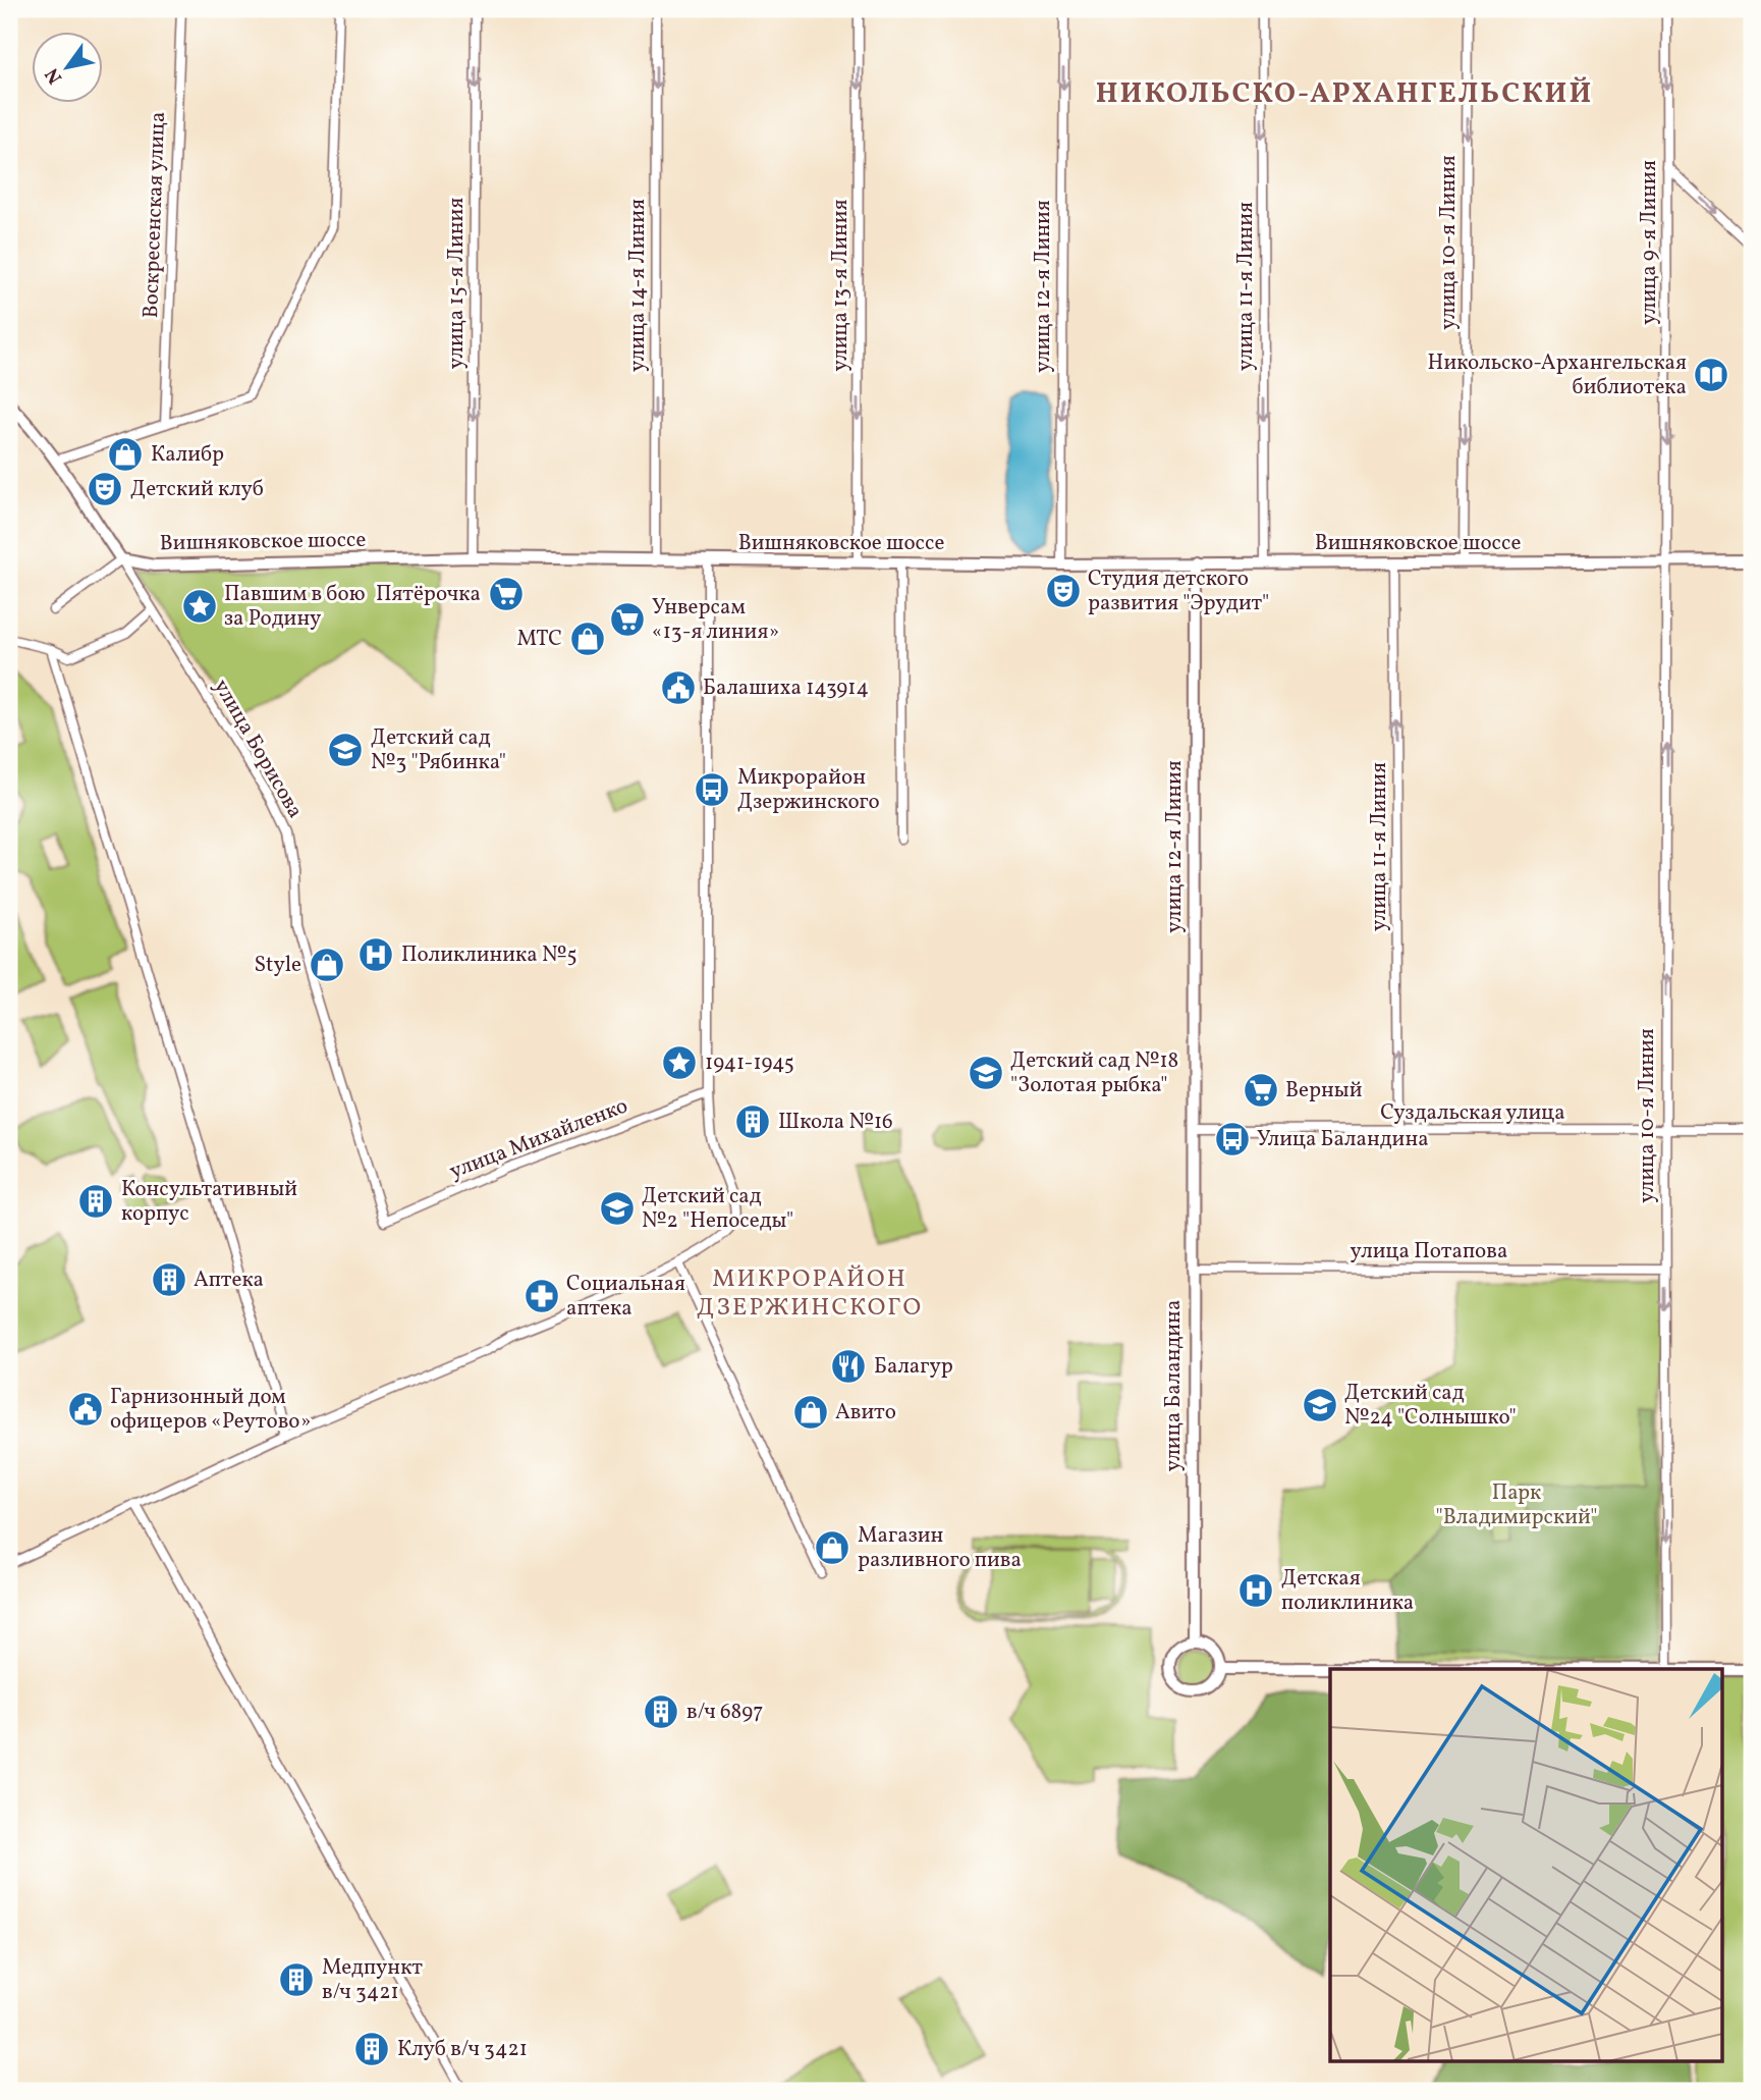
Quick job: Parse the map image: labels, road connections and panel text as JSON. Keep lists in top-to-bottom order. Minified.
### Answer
{"streets":{"street":["Воскресенская улица","улица 10-я Линия","улица 9-я Линия","улица 15-я Линия","улица 14-я Линия","улица 13-я Линия","улица 12-я Линия","улица 11-я Линия","Вишняковское шоссе","улица Борисова","Суздальская улица","улица Михайленко","улица Потапова","улица Баландина"]},"crossings":[["улица 10-я Линия","улица 9-я Линия"],["улица 10-я Линия","Вишняковское шоссе"],["улица 10-я Линия","Суздальская улица"],["улица 10-я Линия","улица Потапова"],["улица 9-я Линия","Вишняковское шоссе"],["улица 15-я Линия","Вишняковское шоссе"],["улица 14-я Линия","Вишняковское шоссе"],["улица 13-я Линия","Вишняковское шоссе"],["улица 12-я Линия","Вишняковское шоссе"],["улица 12-я Линия","Суздальская улица"],["улица 12-я Линия","улица Баландина"],["улица 11-я Линия","Вишняковское шоссе"],["улица 11-я Линия","Суздальская улица"],["Вишняковское шоссе","улица Борисова"],["улица Борисова","улица Михайленко"],["Суздальская улица","улица Баландина"],["улица Потапова","улица Баландина"]],"one_way":["улица 9-я Линия","улица 15-я Линия","улица 14-я Линия","улица 13-я Линия","улица 12-я Линия"],"districts":["НИКОЛЬСКО-АРХАНГЕЛЬСКИЙ","МИКРОРАЙОН ДЗЕРЖИНСКОГО"],"parks":["Парк \"Владимирский\""],"places":{"library":["Никольско-Архангельская библиотека"],"shop":["Калибр","МТС","Style","Авито","Магазин разливного пива"],"theatre":["Детский клуб","Студия детского развития \"Эрудит\""],"supermarket":["Пятёрочка","Унверсам «13-я линия»","Верный"],"place":["Павшим в бою за Родину","1941-1945"],"public building":["Балашиха 143914","Гарнизонный дом офицеров «Реутово»"],"school or university":["Детский сад №3 \"Рябинка\"","Детский сад №18 \"Золотая рыбка\"","Детский сад №2 \"Непоседы\"","Детский сад №24 \"Солнышко\""],"bus stop":["Микрорайон Дзержинского","Улица Баландина"],"hospital":["Поликлиника №5","Детская поликлиника"],"building":["Школа №16","Консультативный корпус","Аптека","в/ч 6897","Медпункт в/ч 3421","Клуб в/ч 3421"],"pharmacy":["Социальная аптека"],"restaurant":["Балагур"]},"north":"bottom left"}
